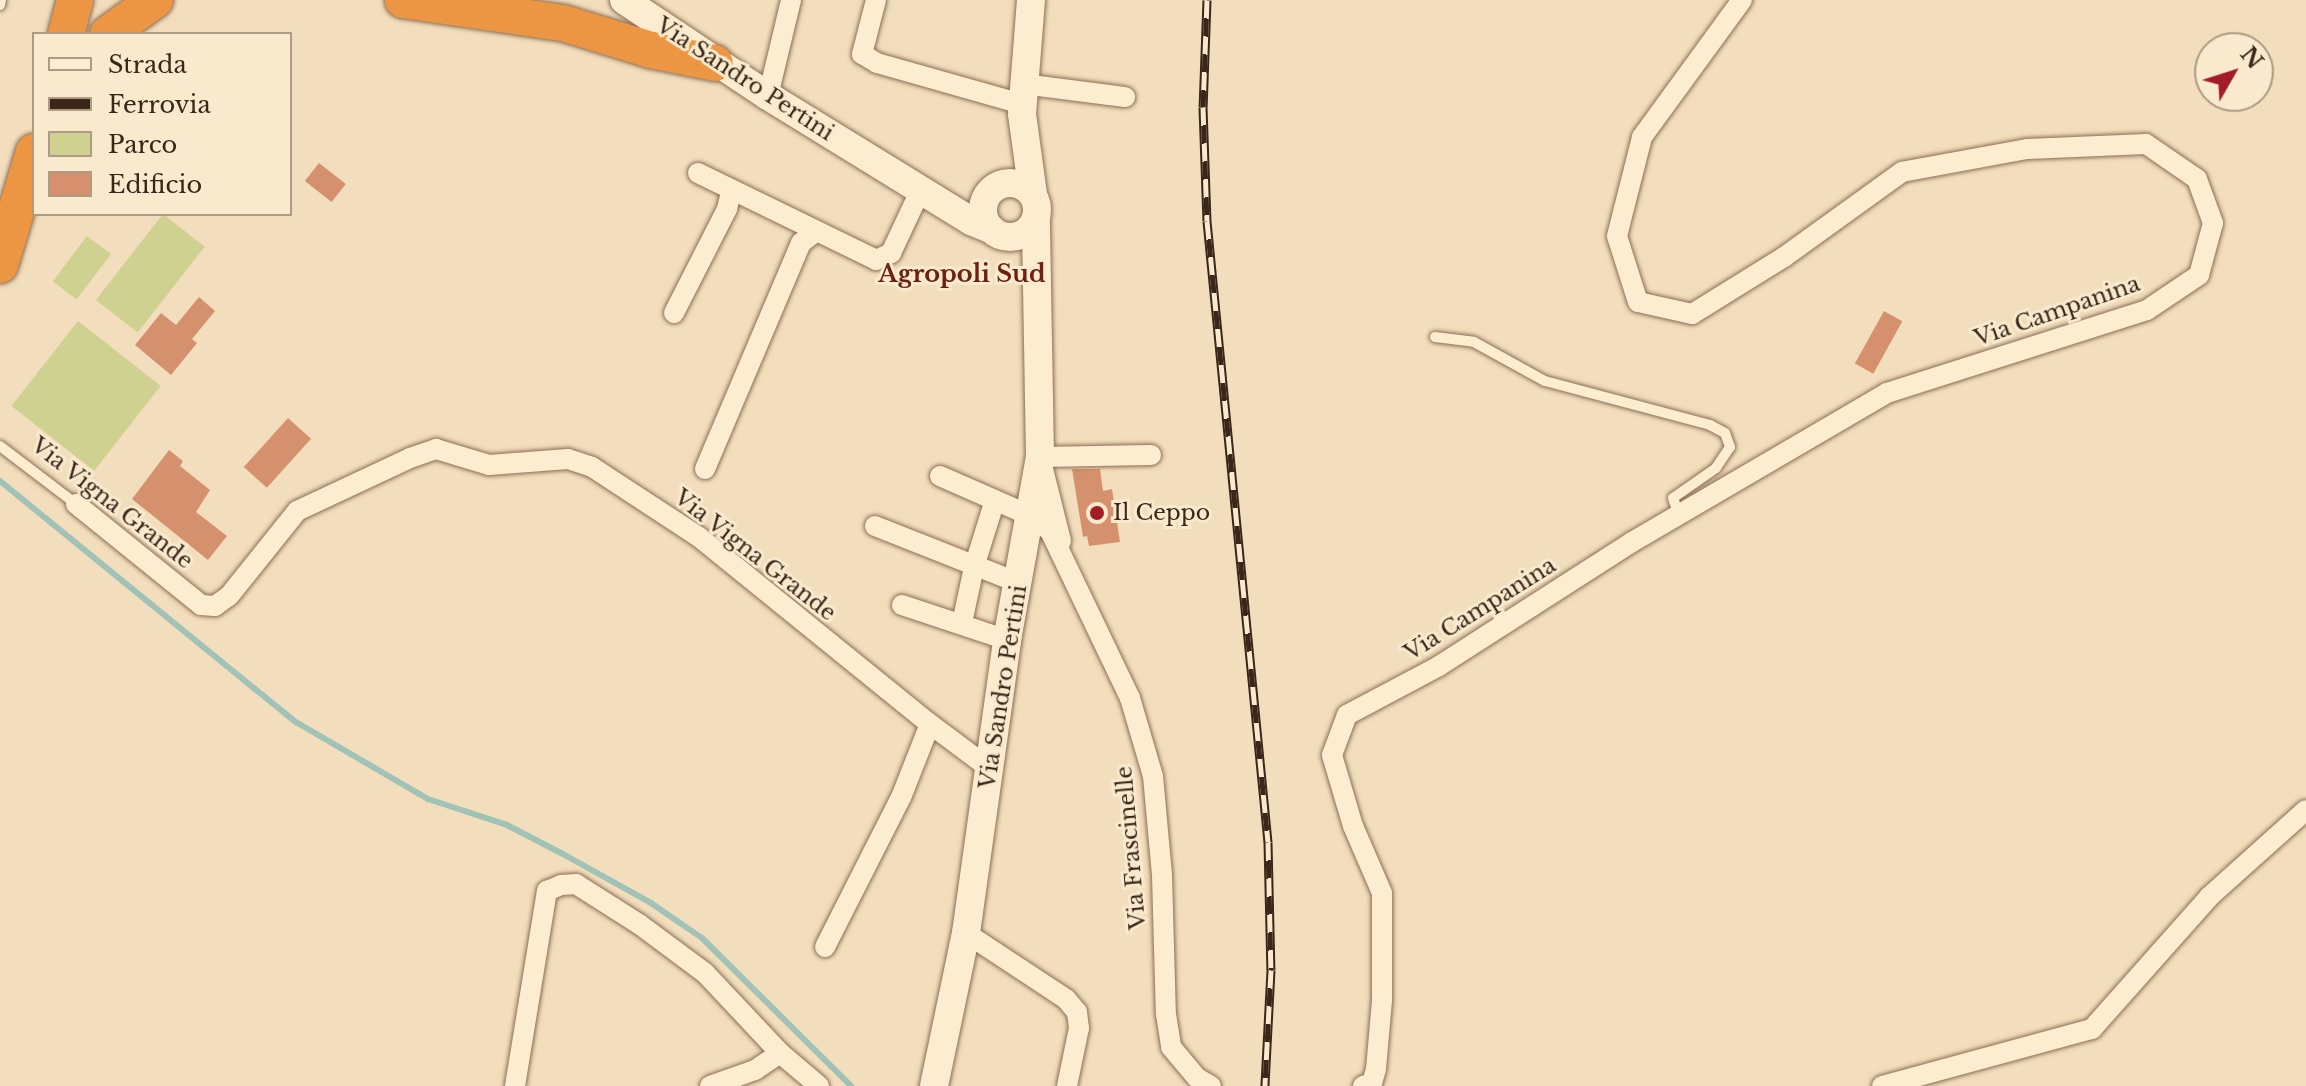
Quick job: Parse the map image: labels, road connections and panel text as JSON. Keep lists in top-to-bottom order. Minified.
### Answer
{"streets":{"street":["Via Sandro Pertini","Via Campanina","Via Vigna Grande","Via Frascinelle"]},"crossings":[["Via Sandro Pertini","Via Vigna Grande"],["Via Sandro Pertini","Via Frascinelle"]],"districts":["Agropoli Sud"],"places":["Il Ceppo"],"legend":["Strada","Ferrovia","Parco","Edificio"],"north":"top right"}
